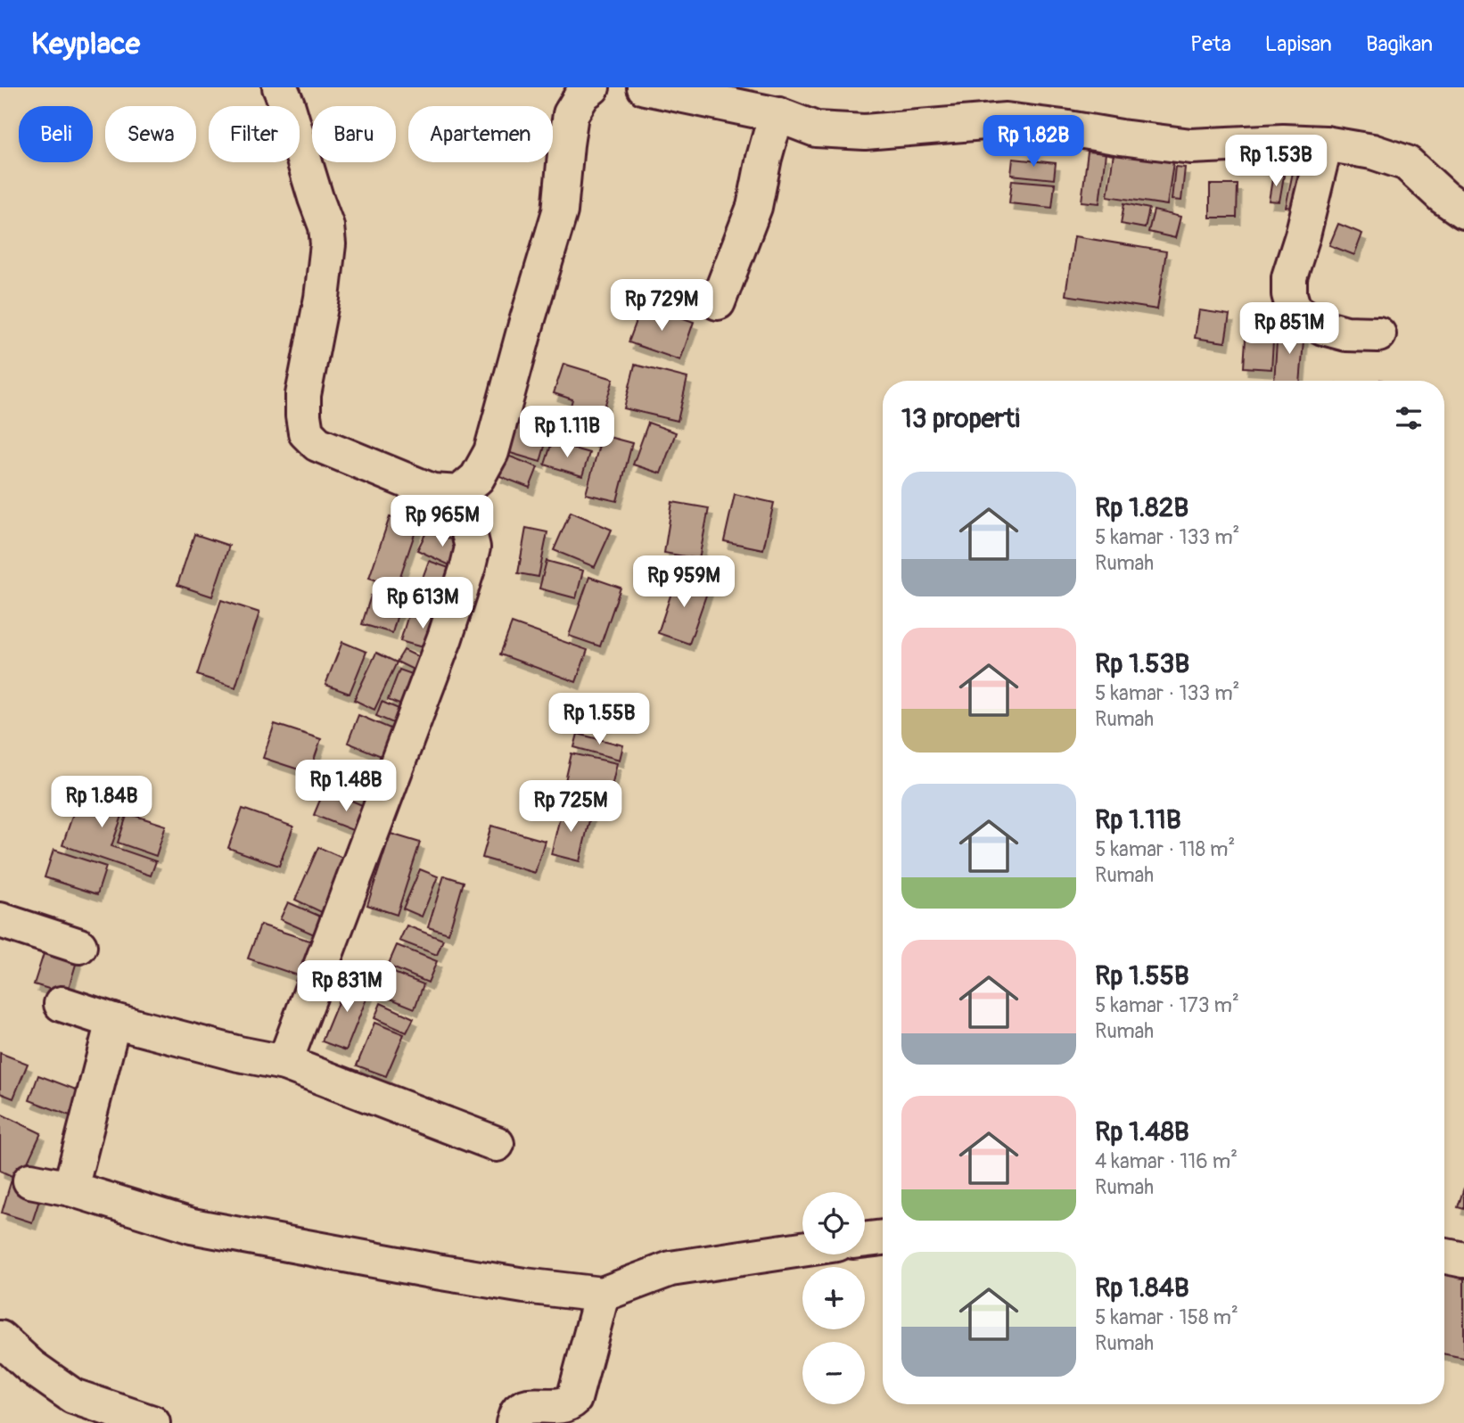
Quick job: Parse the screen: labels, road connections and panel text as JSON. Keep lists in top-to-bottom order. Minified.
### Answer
{"page":{"header":"Keyplace","nav":["Peta","Lapisan","Bagikan"],"chip":["Beli","Sewa","Filter","Baru","Apartemen"],"price":["Rp 1.82B","Rp 1.53B","Rp 729M","Rp 851M","Rp 1.11B","Rp 965M","Rp 959M","Rp 613M","Rp 1.55B","Rp 1.48B","Rp 1.84B","Rp 725M","Rp 831M"],"heading":"13 properti","list":[{"name":"Rp 1.82B","note":"5 kamar · 133 m² · Rumah"},{"name":"Rp 1.53B","note":"5 kamar · 133 m² · Rumah"},{"name":"Rp 1.11B","note":"5 kamar · 118 m² · Rumah"},{"name":"Rp 1.55B","note":"5 kamar · 173 m² · Rumah"},{"name":"Rp 1.48B","note":"4 kamar · 116 m² · Rumah"},{"name":"Rp 1.84B","note":"5 kamar · 158 m² · Rumah"}],"map_buttons":["+","−"]}}
